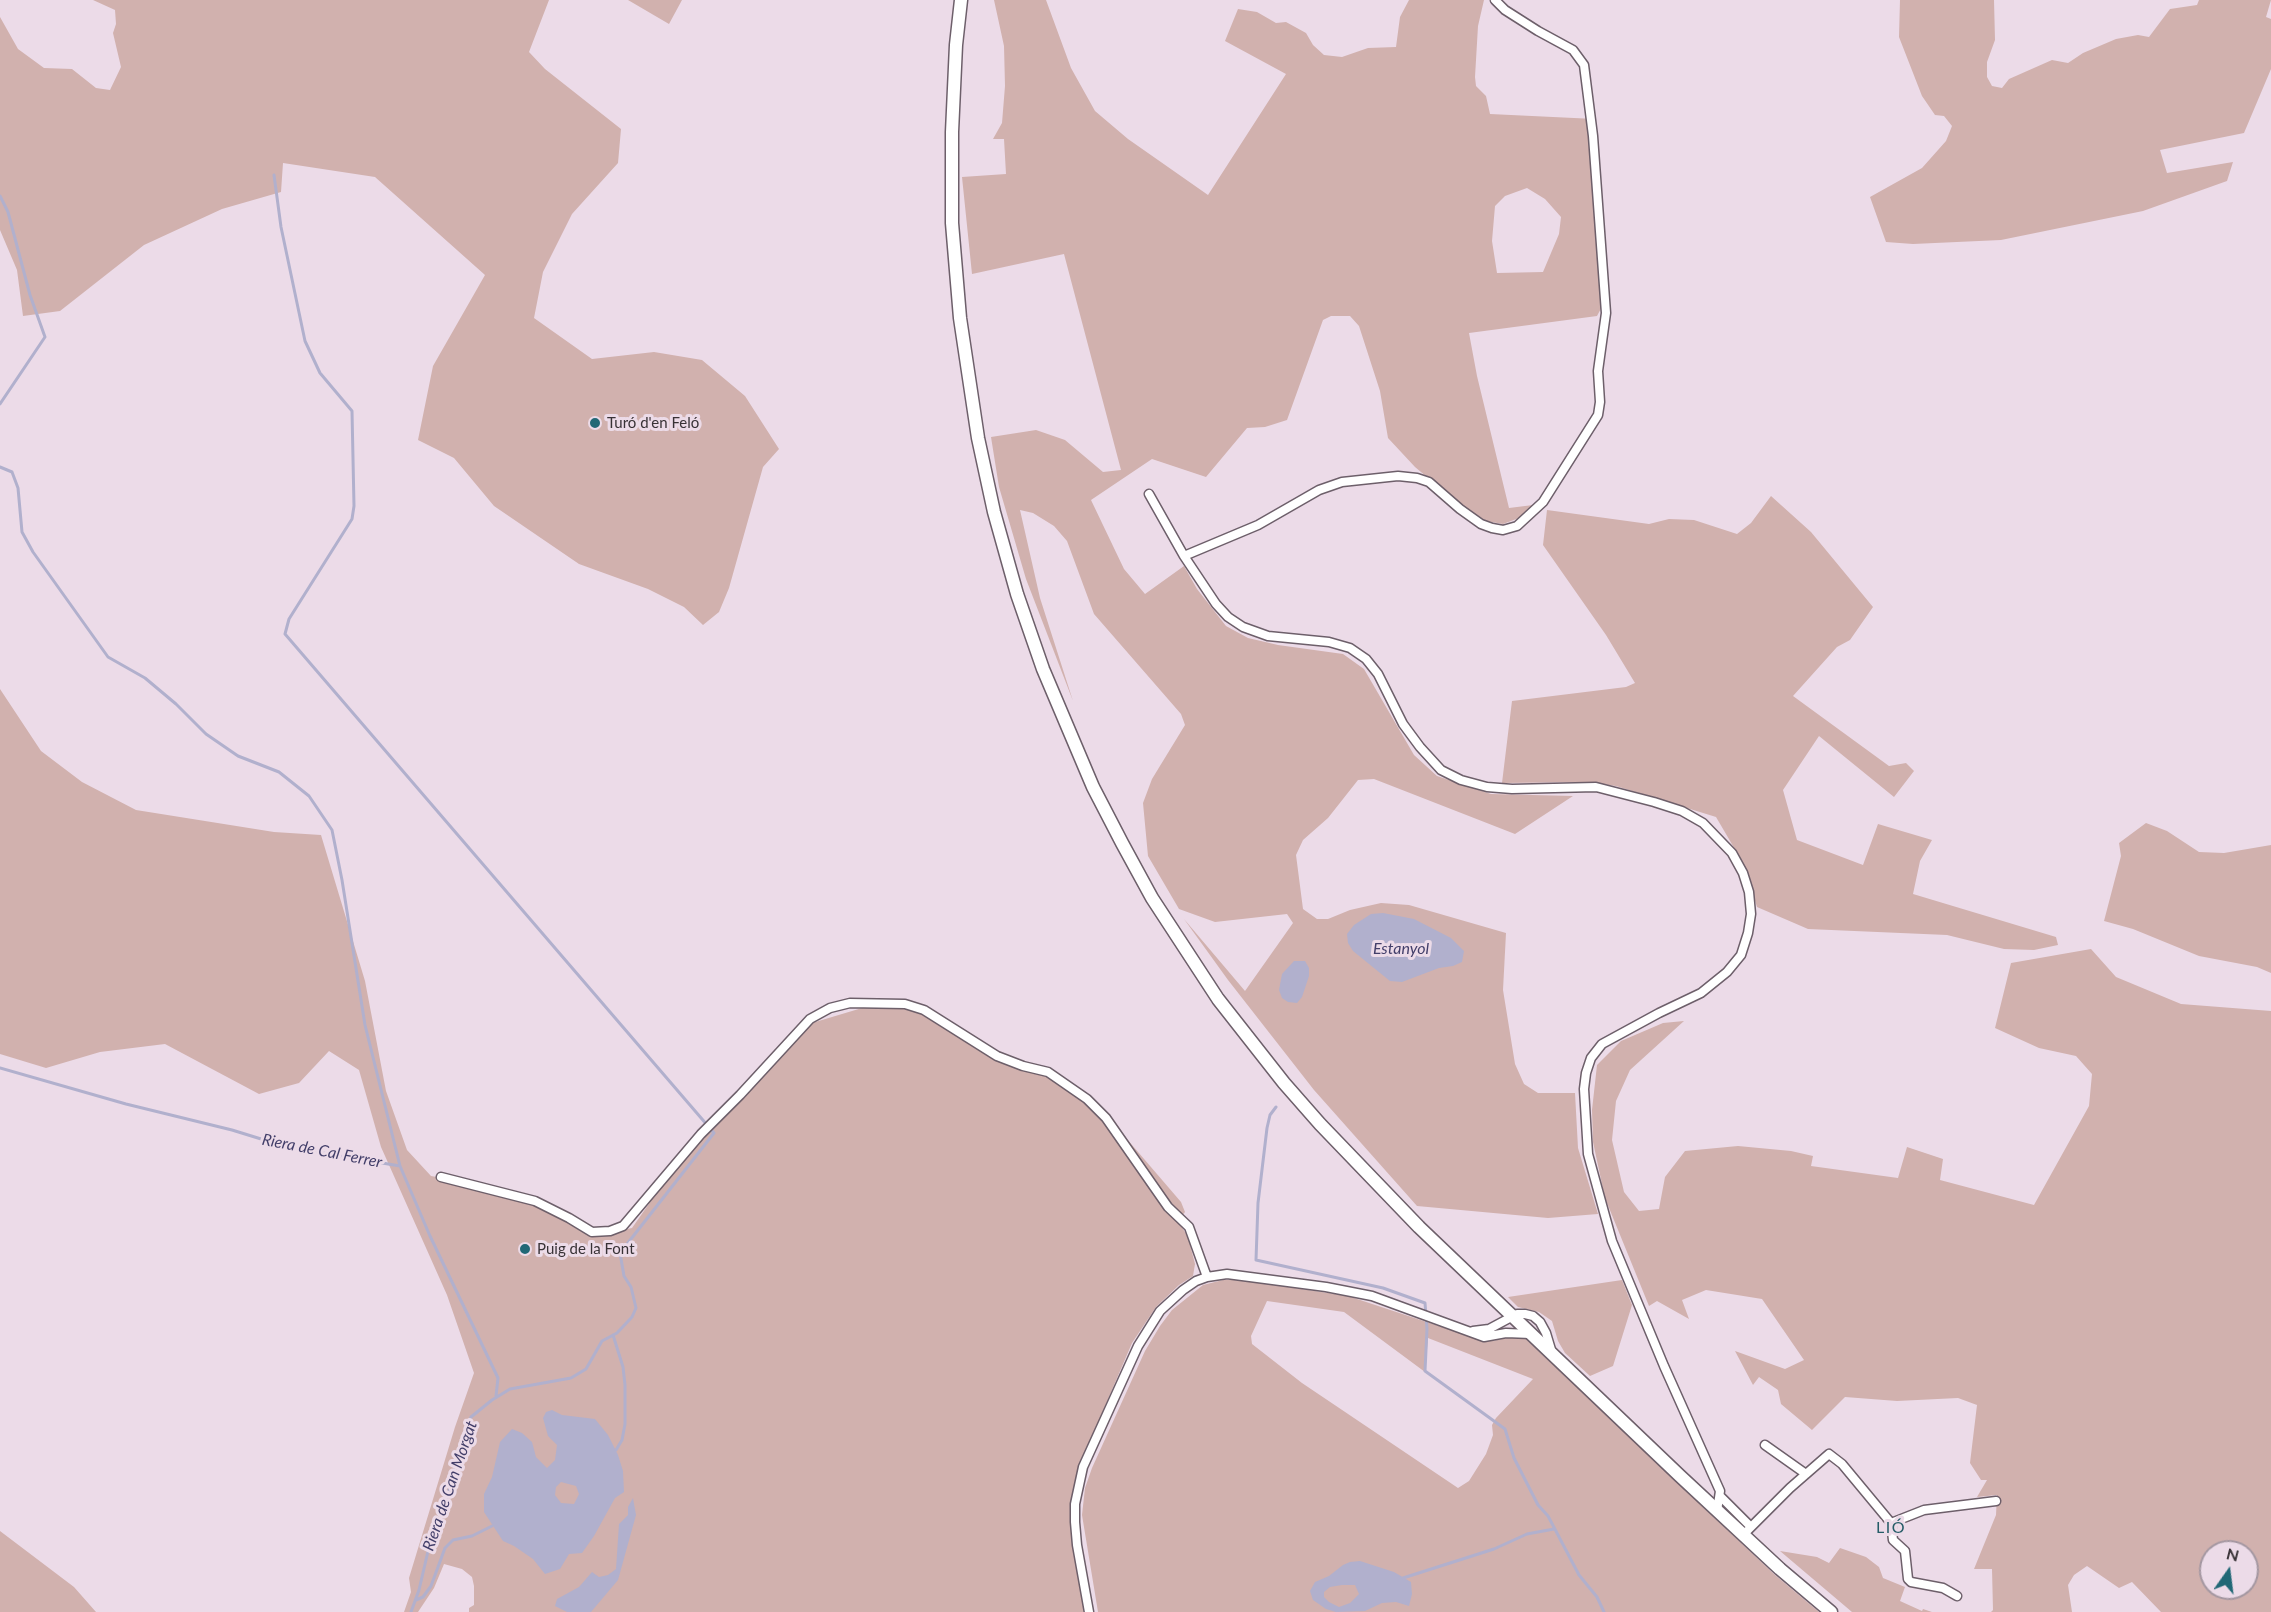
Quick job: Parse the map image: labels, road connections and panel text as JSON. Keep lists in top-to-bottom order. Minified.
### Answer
{"districts":["LIÓ"],"water":["Estanyol","Riera de Cal Ferrer","Riera de Can Morgat"],"places":["Turó d'en Feló","Puig de la Font"],"north":"top"}
